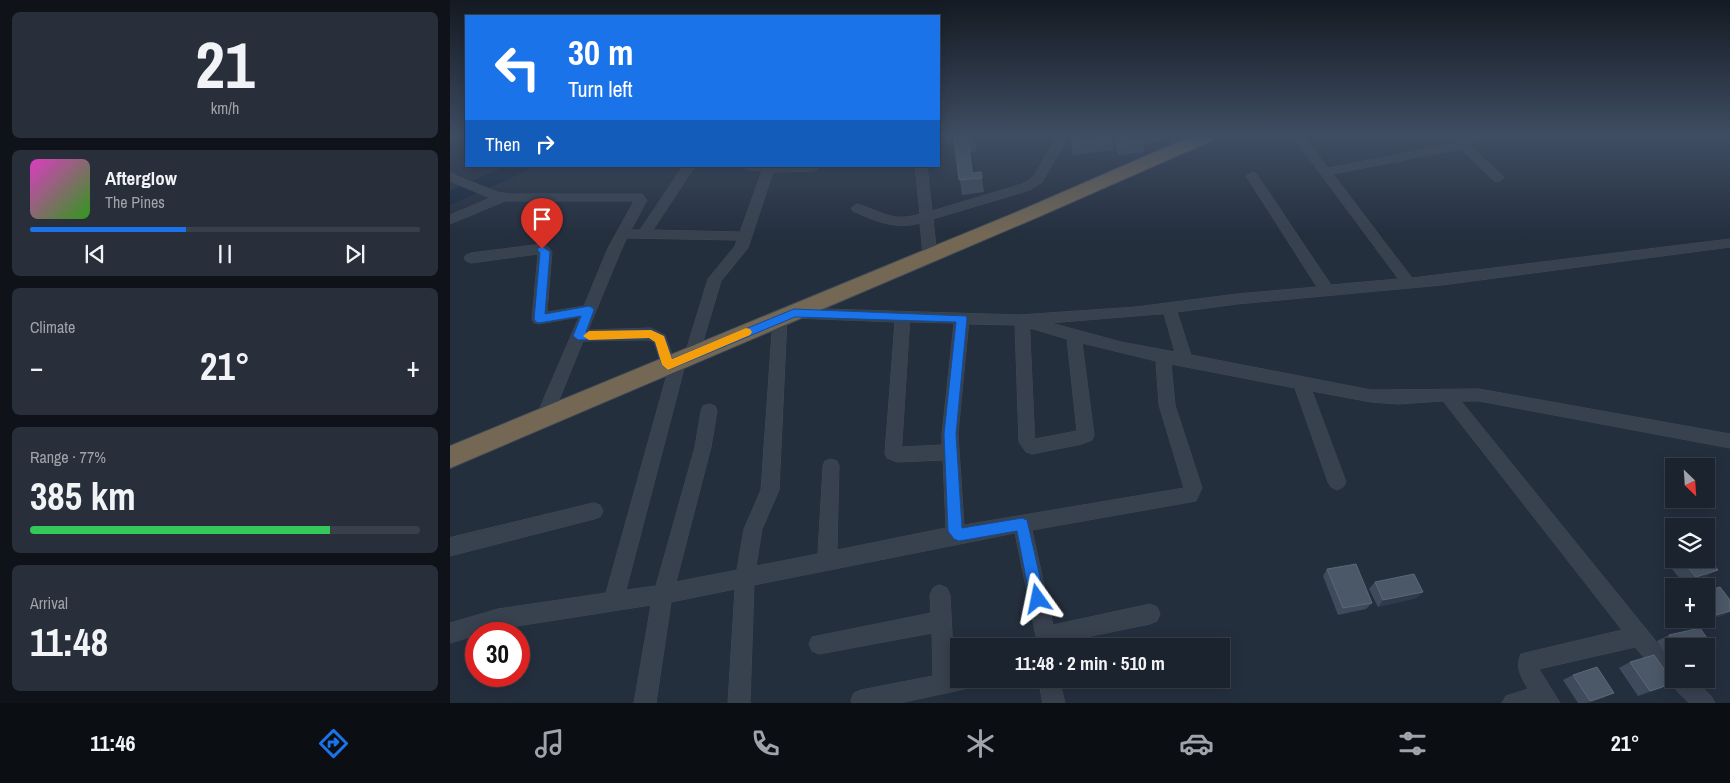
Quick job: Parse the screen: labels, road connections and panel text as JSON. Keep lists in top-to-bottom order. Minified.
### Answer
{"north":"bottom right","page":{"tile":[["21","km/h"],"Climate",["Range · 77%","385 km"],["Arrival","11:48"]],"turn":["30 m","Turn left"],"then":"Then","song":["Afterglow","The Pines"],"heat":["−","21°","+"],"map_buttons":["+","−"],"limit":"30","trip":"11:48 · 2 min · 510 m","tabs":["11:46","21°"]}}
